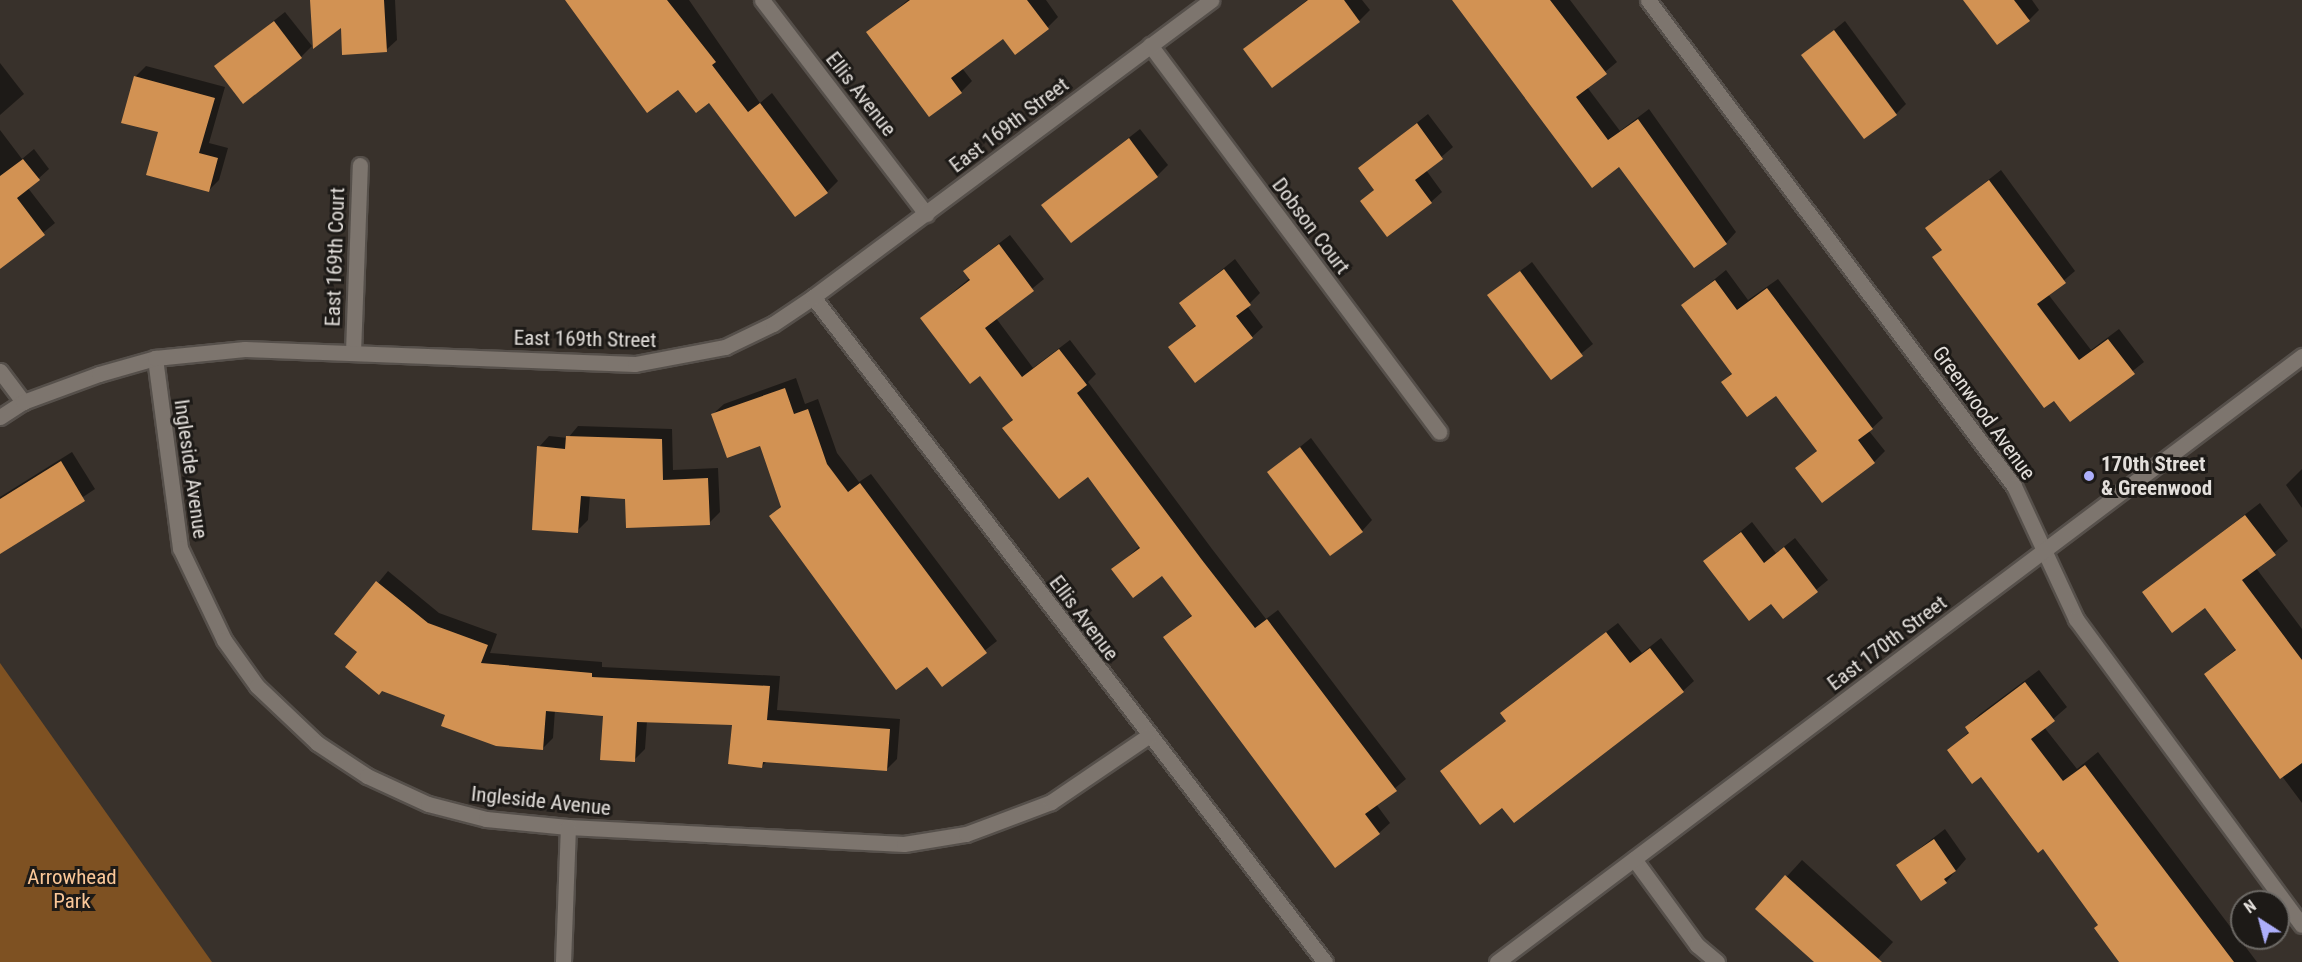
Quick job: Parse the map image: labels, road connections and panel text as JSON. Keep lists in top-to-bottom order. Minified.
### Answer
{"streets":{"street":["Ellis Avenue","East 169th Street","Dobson Court","East 169th Court","Greenwood Avenue","Ingleside Avenue","East 170th Street"]},"crossings":[["Ellis Avenue","East 169th Street"],["Ellis Avenue","Ingleside Avenue"],["East 169th Street","Dobson Court"],["East 169th Street","East 169th Court"],["East 169th Street","Ingleside Avenue"],["Greenwood Avenue","East 170th Street"]],"parks":["Arrowhead Park"],"places":["170th Street & Greenwood"],"north":"top left"}
